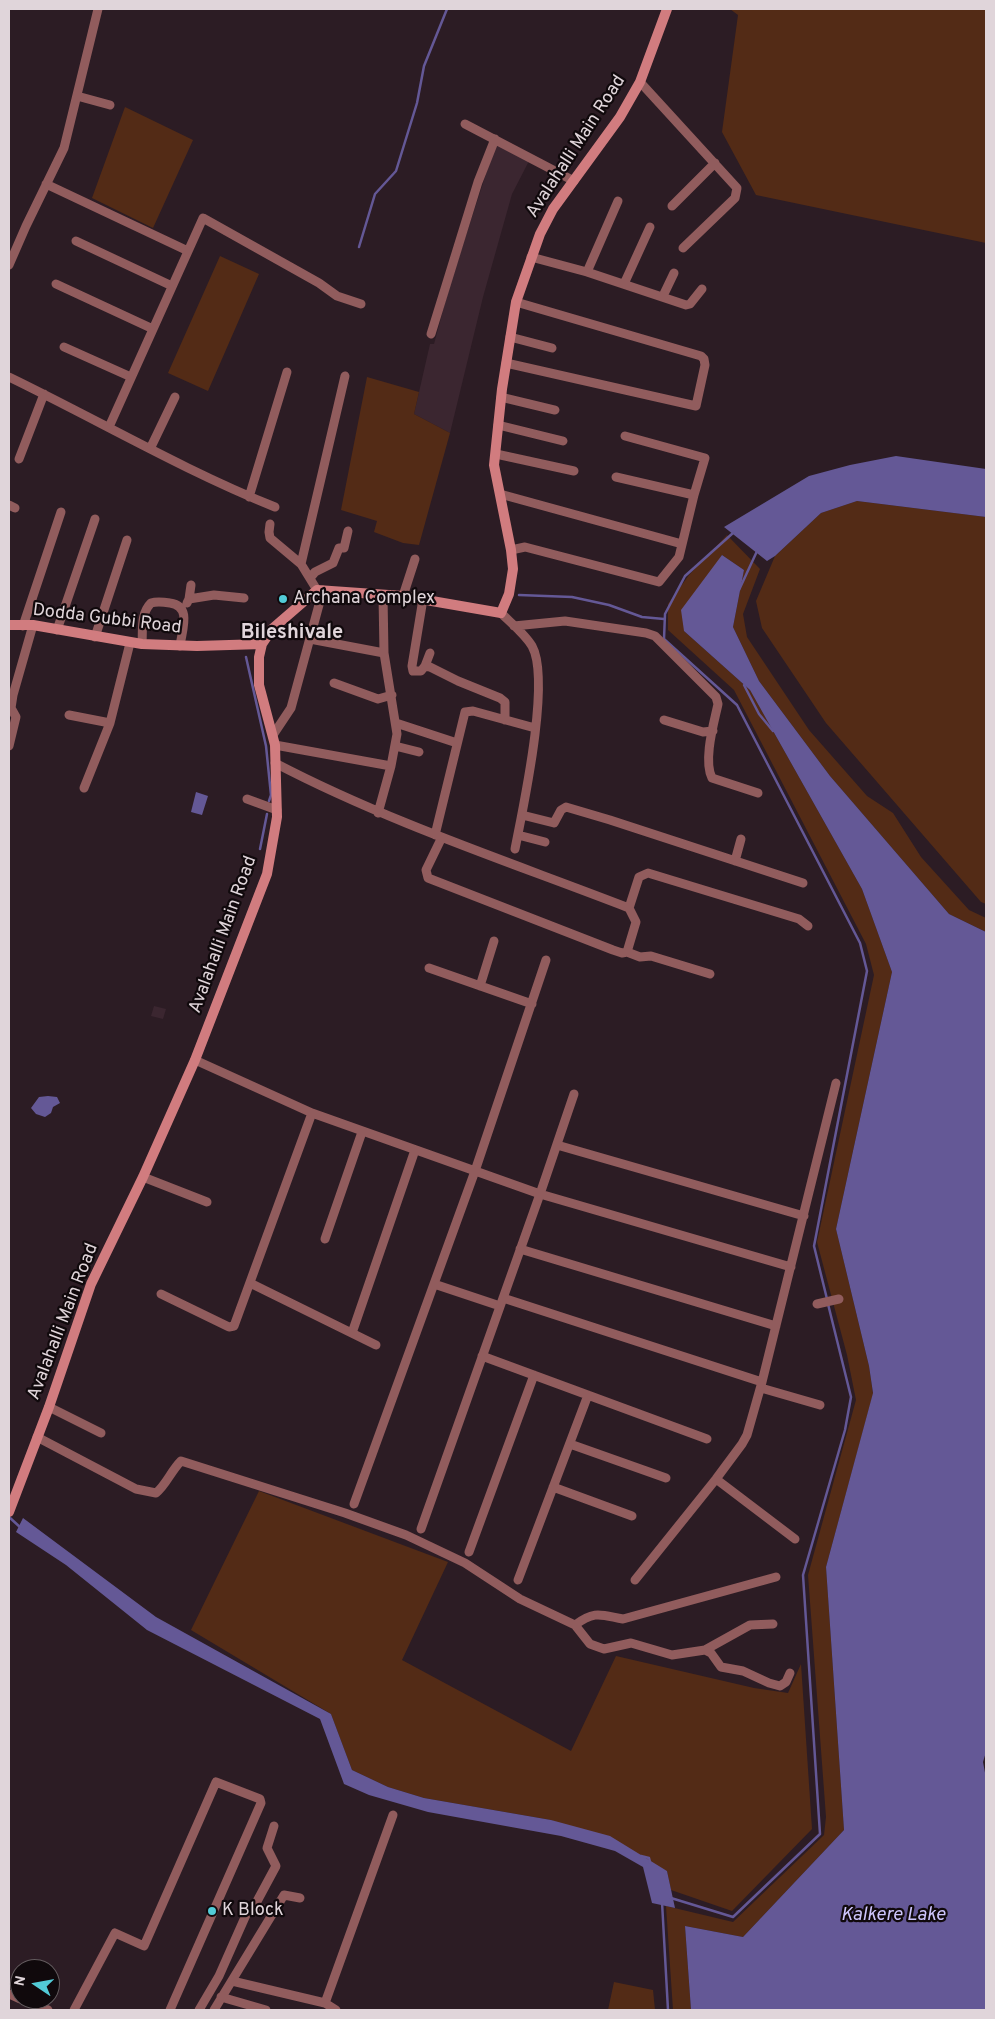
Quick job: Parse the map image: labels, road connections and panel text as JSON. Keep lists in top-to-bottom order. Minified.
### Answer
{"streets":{"main road":["Avalahalli Main Road","Dodda Gubbi Road"]},"crossings":[["Avalahalli Main Road","Dodda Gubbi Road"]],"districts":["Bileshivale"],"water":["Kalkere Lake"],"places":["Archana Complex","K Block"],"north":"left"}
